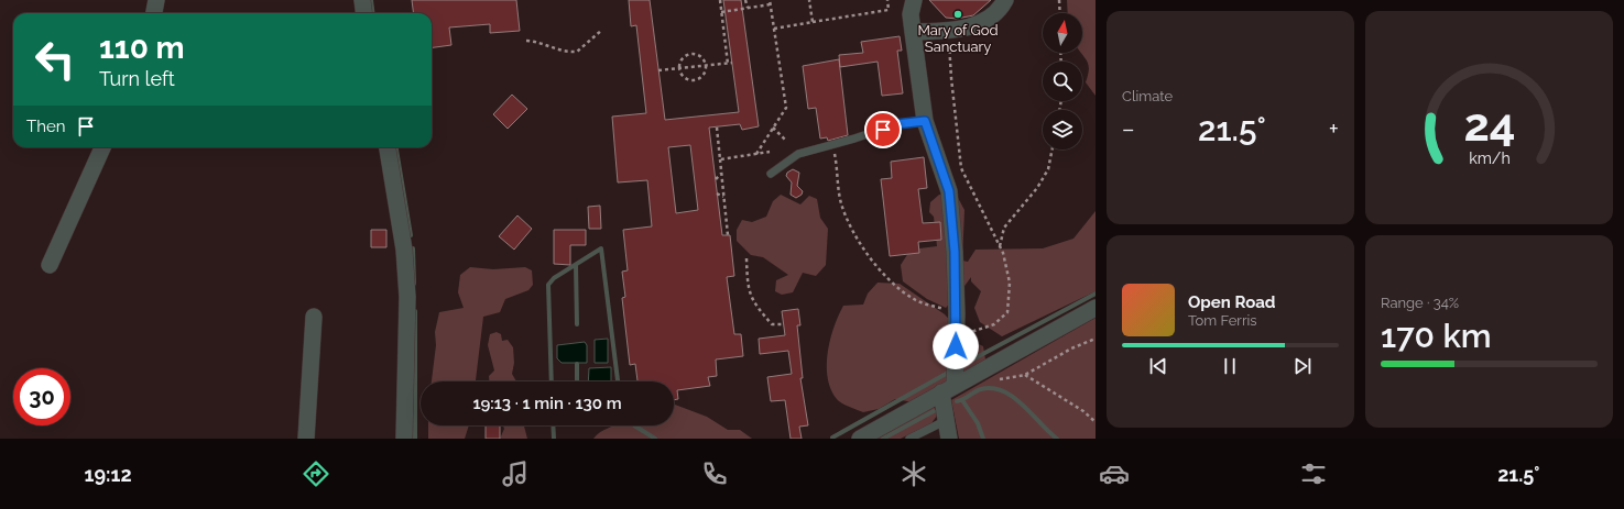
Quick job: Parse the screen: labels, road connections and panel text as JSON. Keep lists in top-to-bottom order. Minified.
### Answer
{"places":["Mary of God Sanctuary"],"north":"top","page":{"tile":["Climate",["Range · 34%","170 km"]],"turn":["110 m","Turn left"],"then":"Then","heat":["−","21.5°","+"],"song":["Open Road","Tom Ferris"],"limit":"30","trip":"19:13 · 1 min · 130 m","tabs":["19:12","21.5°"],"gauge":["24","km/h"]}}
